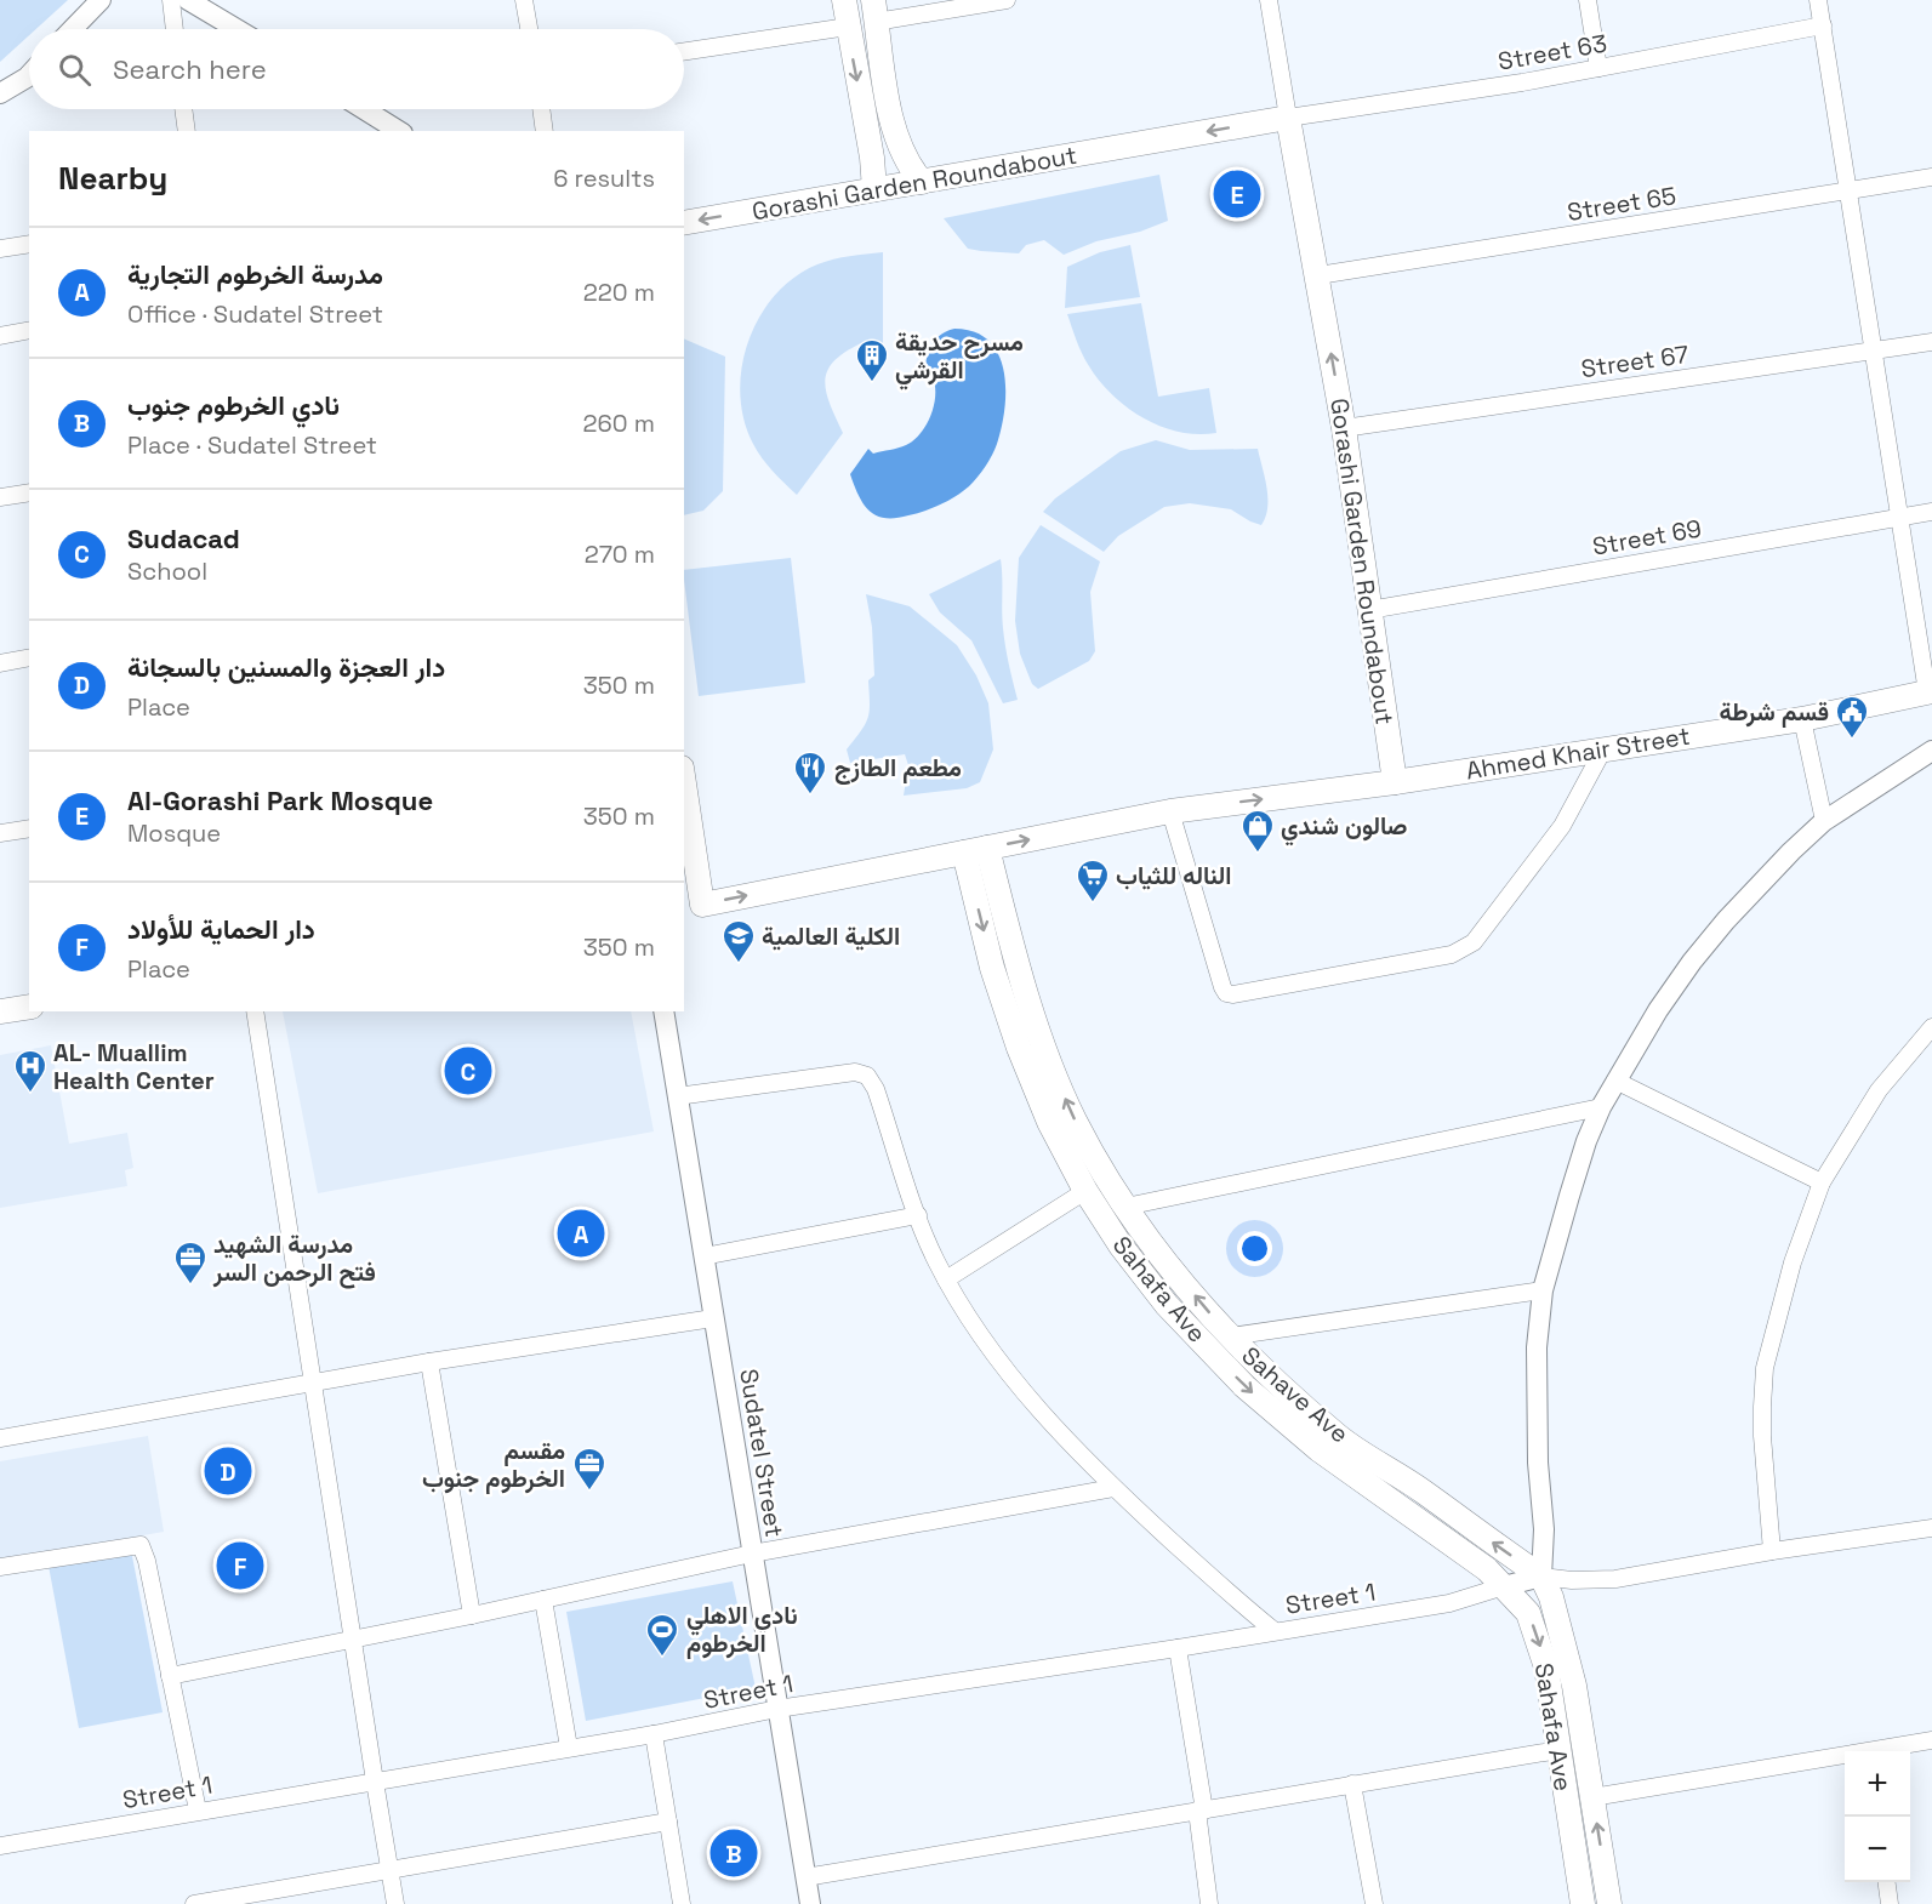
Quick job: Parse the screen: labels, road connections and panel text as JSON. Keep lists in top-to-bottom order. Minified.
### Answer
{"streets":{"main road":["Gorashi Garden Roundabout","Ahmed Khair Street","Sahafa Ave","Sahave Ave"],"street":["Street 63","Street 65","Street 67","Street 69","Sudatel Street","Street 1"]},"crossings":[["Street 63","Gorashi Garden Roundabout"],["Gorashi Garden Roundabout","Street 65"],["Gorashi Garden Roundabout","Street 67"],["Gorashi Garden Roundabout","Street 69"],["Gorashi Garden Roundabout","Ahmed Khair Street"],["Sahafa Ave","Sahave Ave"],["Sahafa Ave","Street 1"],["Sudatel Street","Street 1"]],"one_way":["Gorashi Garden Roundabout","Sahafa Ave","Sahave Ave"],"places":{"building":["مسرح حديقة القرشي"],"public building":["قسم شرطة"],"restaurant":["مطعم الطازج"],"shop":["صالون شندي"],"supermarket":["الناله للثياب"],"school or university":["الكلية العالمية"],"hospital":["AL- Muallim Health Center"],"office":["مدرسة الشهيد فتح الرحمن السر","مقسم الخرطوم جنوب"],"sports":["نادي الاهلي الخرطوم"]},"page":{"search":"Search here","heading":["Nearby","6 results"],"pins":["E","C","A","D","F","B"],"list":[{"mark":"A","name":"مدرسة الخرطوم التجارية","note":"Office · Sudatel Street","value":"220 m"},{"mark":"B","name":"نادي الخرطوم جنوب","note":"Place · Sudatel Street","value":"260 m"},{"mark":"C","name":"Sudacad","note":"School","value":"270 m"},{"mark":"D","name":"دار العجزة والمسنين بالسجانة","note":"Place","value":"350 m"},{"mark":"E","name":"Al-Gorashi Park Mosque","note":"Mosque","value":"350 m"},{"mark":"F","name":"دار الحماية للأولاد","note":"Place","value":"350 m"}],"map_buttons":["+","−"]}}
